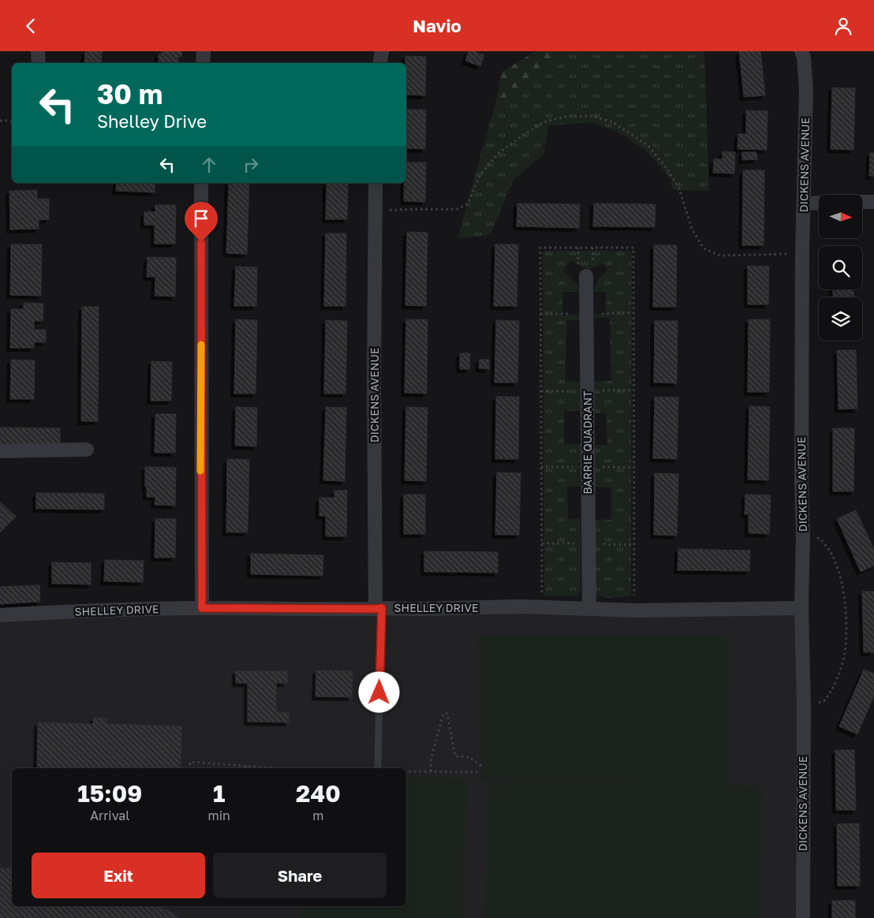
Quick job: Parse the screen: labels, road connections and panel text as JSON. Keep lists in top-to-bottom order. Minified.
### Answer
{"streets":{"street":["DICKENS AVENUE","BARRIE QUADRANT","SHELLEY DRIVE"]},"crossings":[["DICKENS AVENUE","SHELLEY DRIVE"],["BARRIE QUADRANT","SHELLEY DRIVE"]],"north":"right","page":{"header":"Navio","turn":["30 m","Shelley Drive"],"eta":["15:09","Arrival","1","min","240","m"],"buttons":["Exit","Share"]}}
